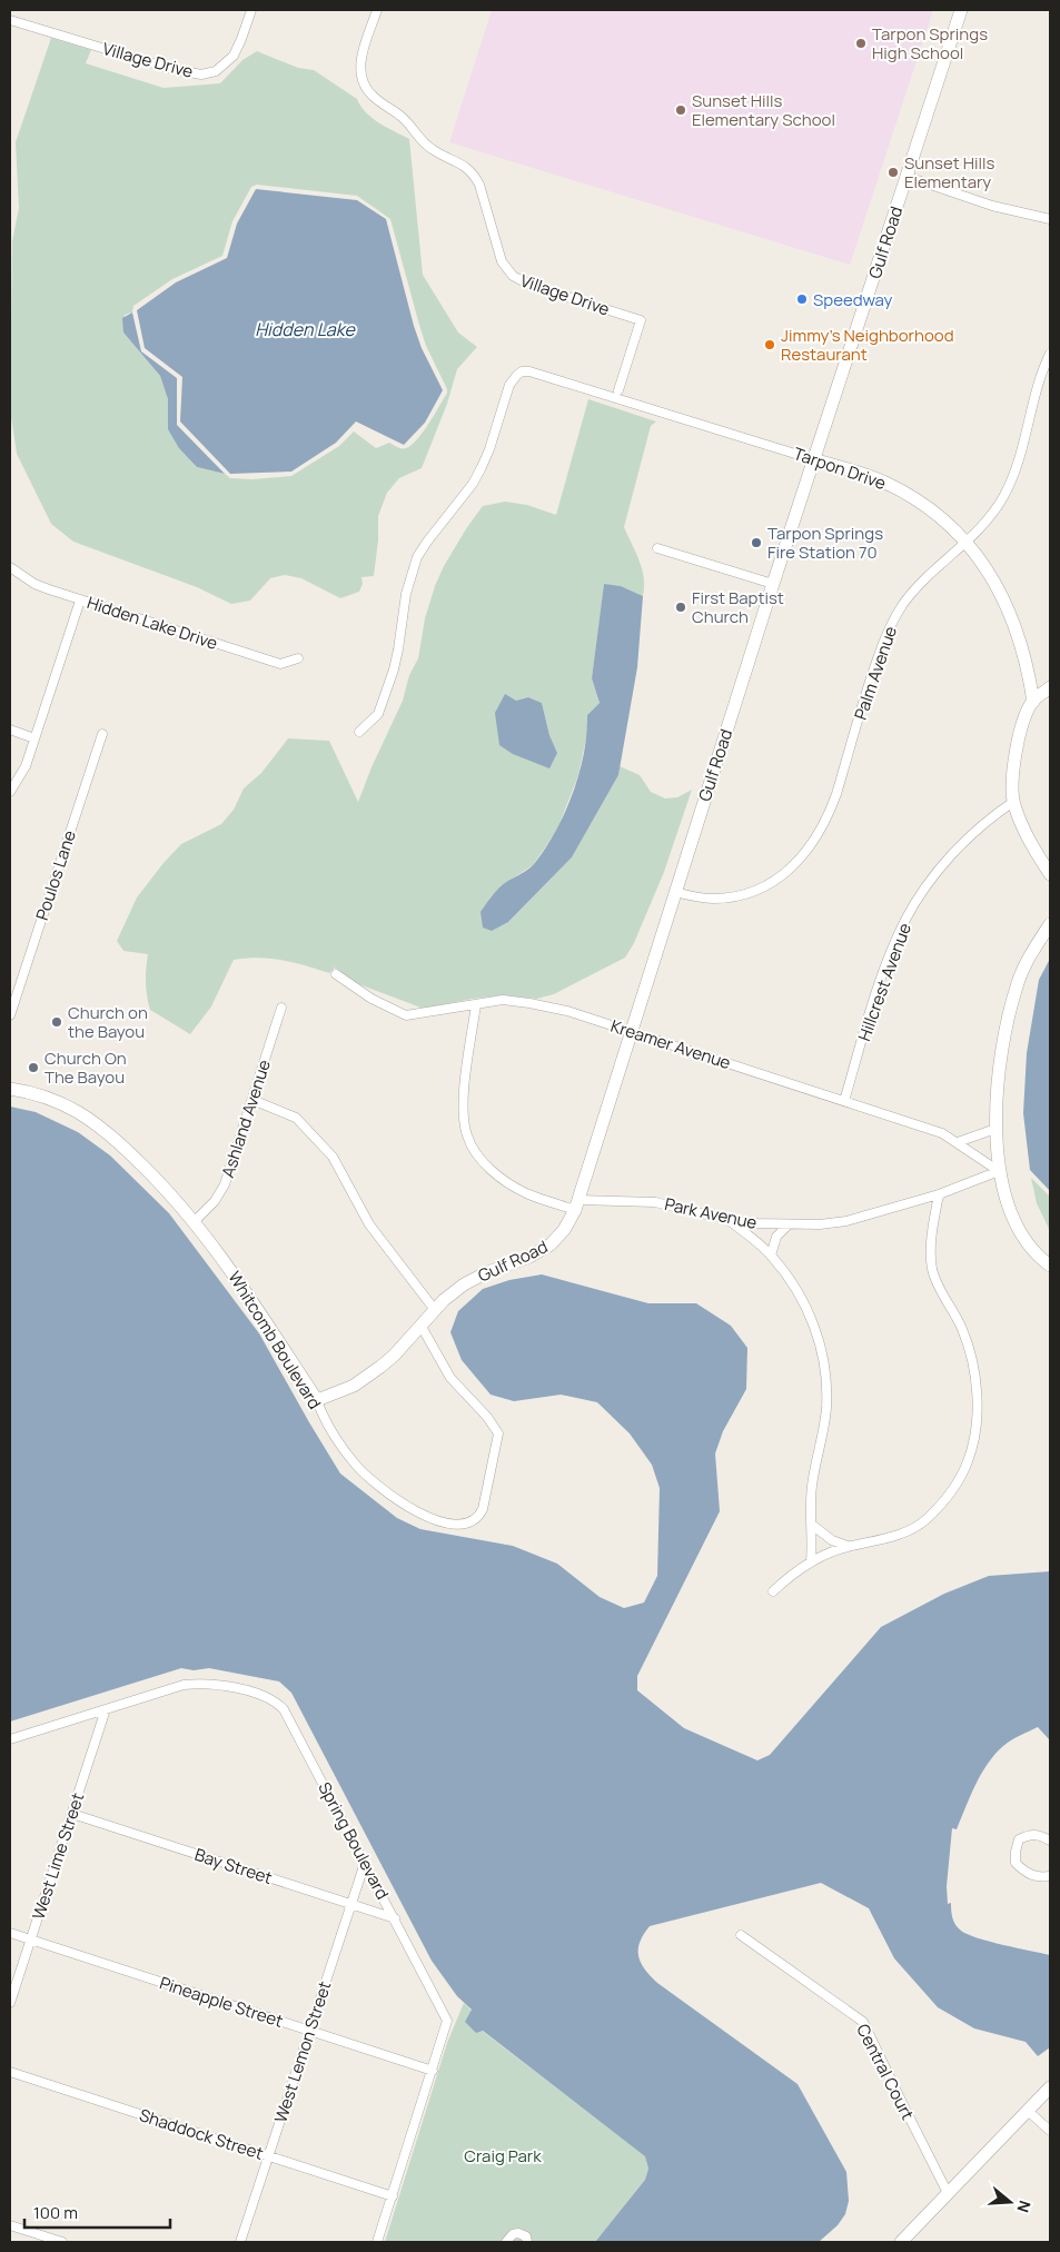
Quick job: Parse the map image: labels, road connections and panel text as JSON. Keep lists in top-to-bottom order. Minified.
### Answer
{"streets":{"street":["Village Drive","Gulf Road","Tarpon Drive","Hidden Lake Drive","Palm Avenue","Poulos Lane","Hillcrest Avenue","Kreamer Avenue","Ashland Avenue","Park Avenue","Whitcomb Boulevard","Spring Boulevard","West Lime Street","Bay Street","Pineapple Street","West Lemon Street","Central Court","Shaddock Street"]},"crossings":[["Gulf Road","Tarpon Drive"],["Gulf Road","Palm Avenue"],["Gulf Road","Kreamer Avenue"],["Gulf Road","Park Avenue"],["Gulf Road","Whitcomb Boulevard"],["Tarpon Drive","Palm Avenue"],["Hillcrest Avenue","Kreamer Avenue"],["Kreamer Avenue","Park Avenue"],["Ashland Avenue","Whitcomb Boulevard"],["Spring Boulevard","West Lime Street"],["Spring Boulevard","Bay Street"],["Spring Boulevard","Pineapple Street"],["Spring Boulevard","West Lemon Street"],["Spring Boulevard","Shaddock Street"],["West Lime Street","Bay Street"],["West Lime Street","Pineapple Street"],["Bay Street","West Lemon Street"],["Pineapple Street","West Lemon Street"],["West Lemon Street","Shaddock Street"]],"water":["Hidden Lake"],"parks":["Craig Park"],"places":["Tarpon Springs High School","Sunset Hills Elementary School","Sunset Hills Elementary","Speedway","Jimmy's Neighborhood Restaurant","Tarpon Springs Fire Station 70","First Baptist Church","Church on the Bayou","Church On The Bayou"],"scale_bar":"100 m","north":"right"}
